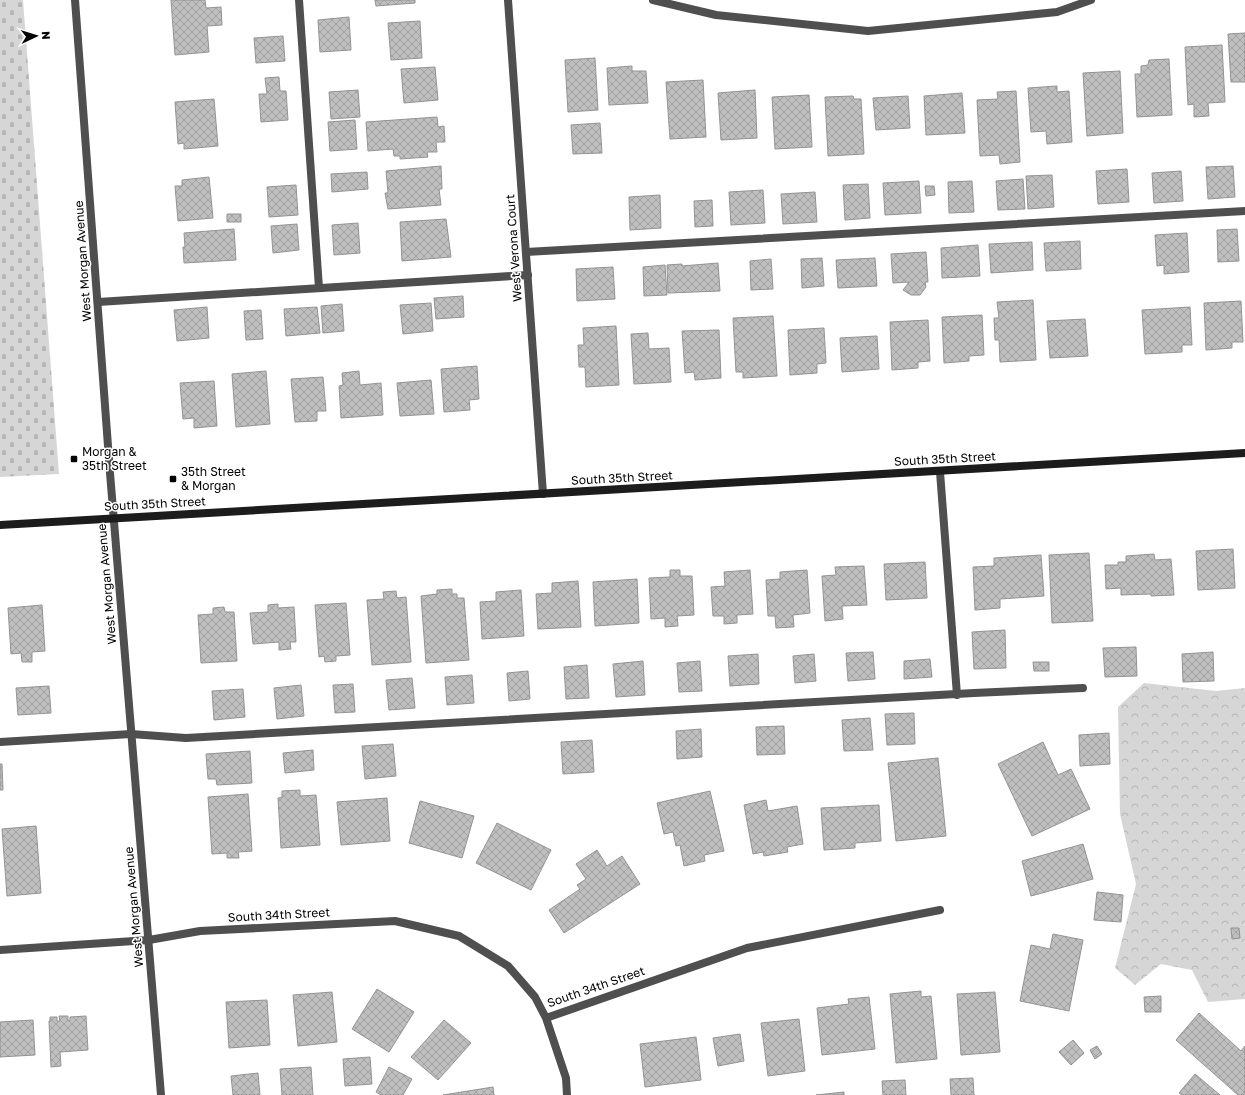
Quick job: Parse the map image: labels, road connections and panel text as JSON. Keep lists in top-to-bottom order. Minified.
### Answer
{"streets":{"main road":["South 35th Street"],"street":["West Verona Court","West Morgan Avenue","South 34th Street"]},"crossings":[["West Verona Court","South 35th Street"],["West Morgan Avenue","South 35th Street"],["West Morgan Avenue","South 34th Street"]],"places":{"transit":["Morgan & 35th Street","35th Street & Morgan"]},"north":"right"}
